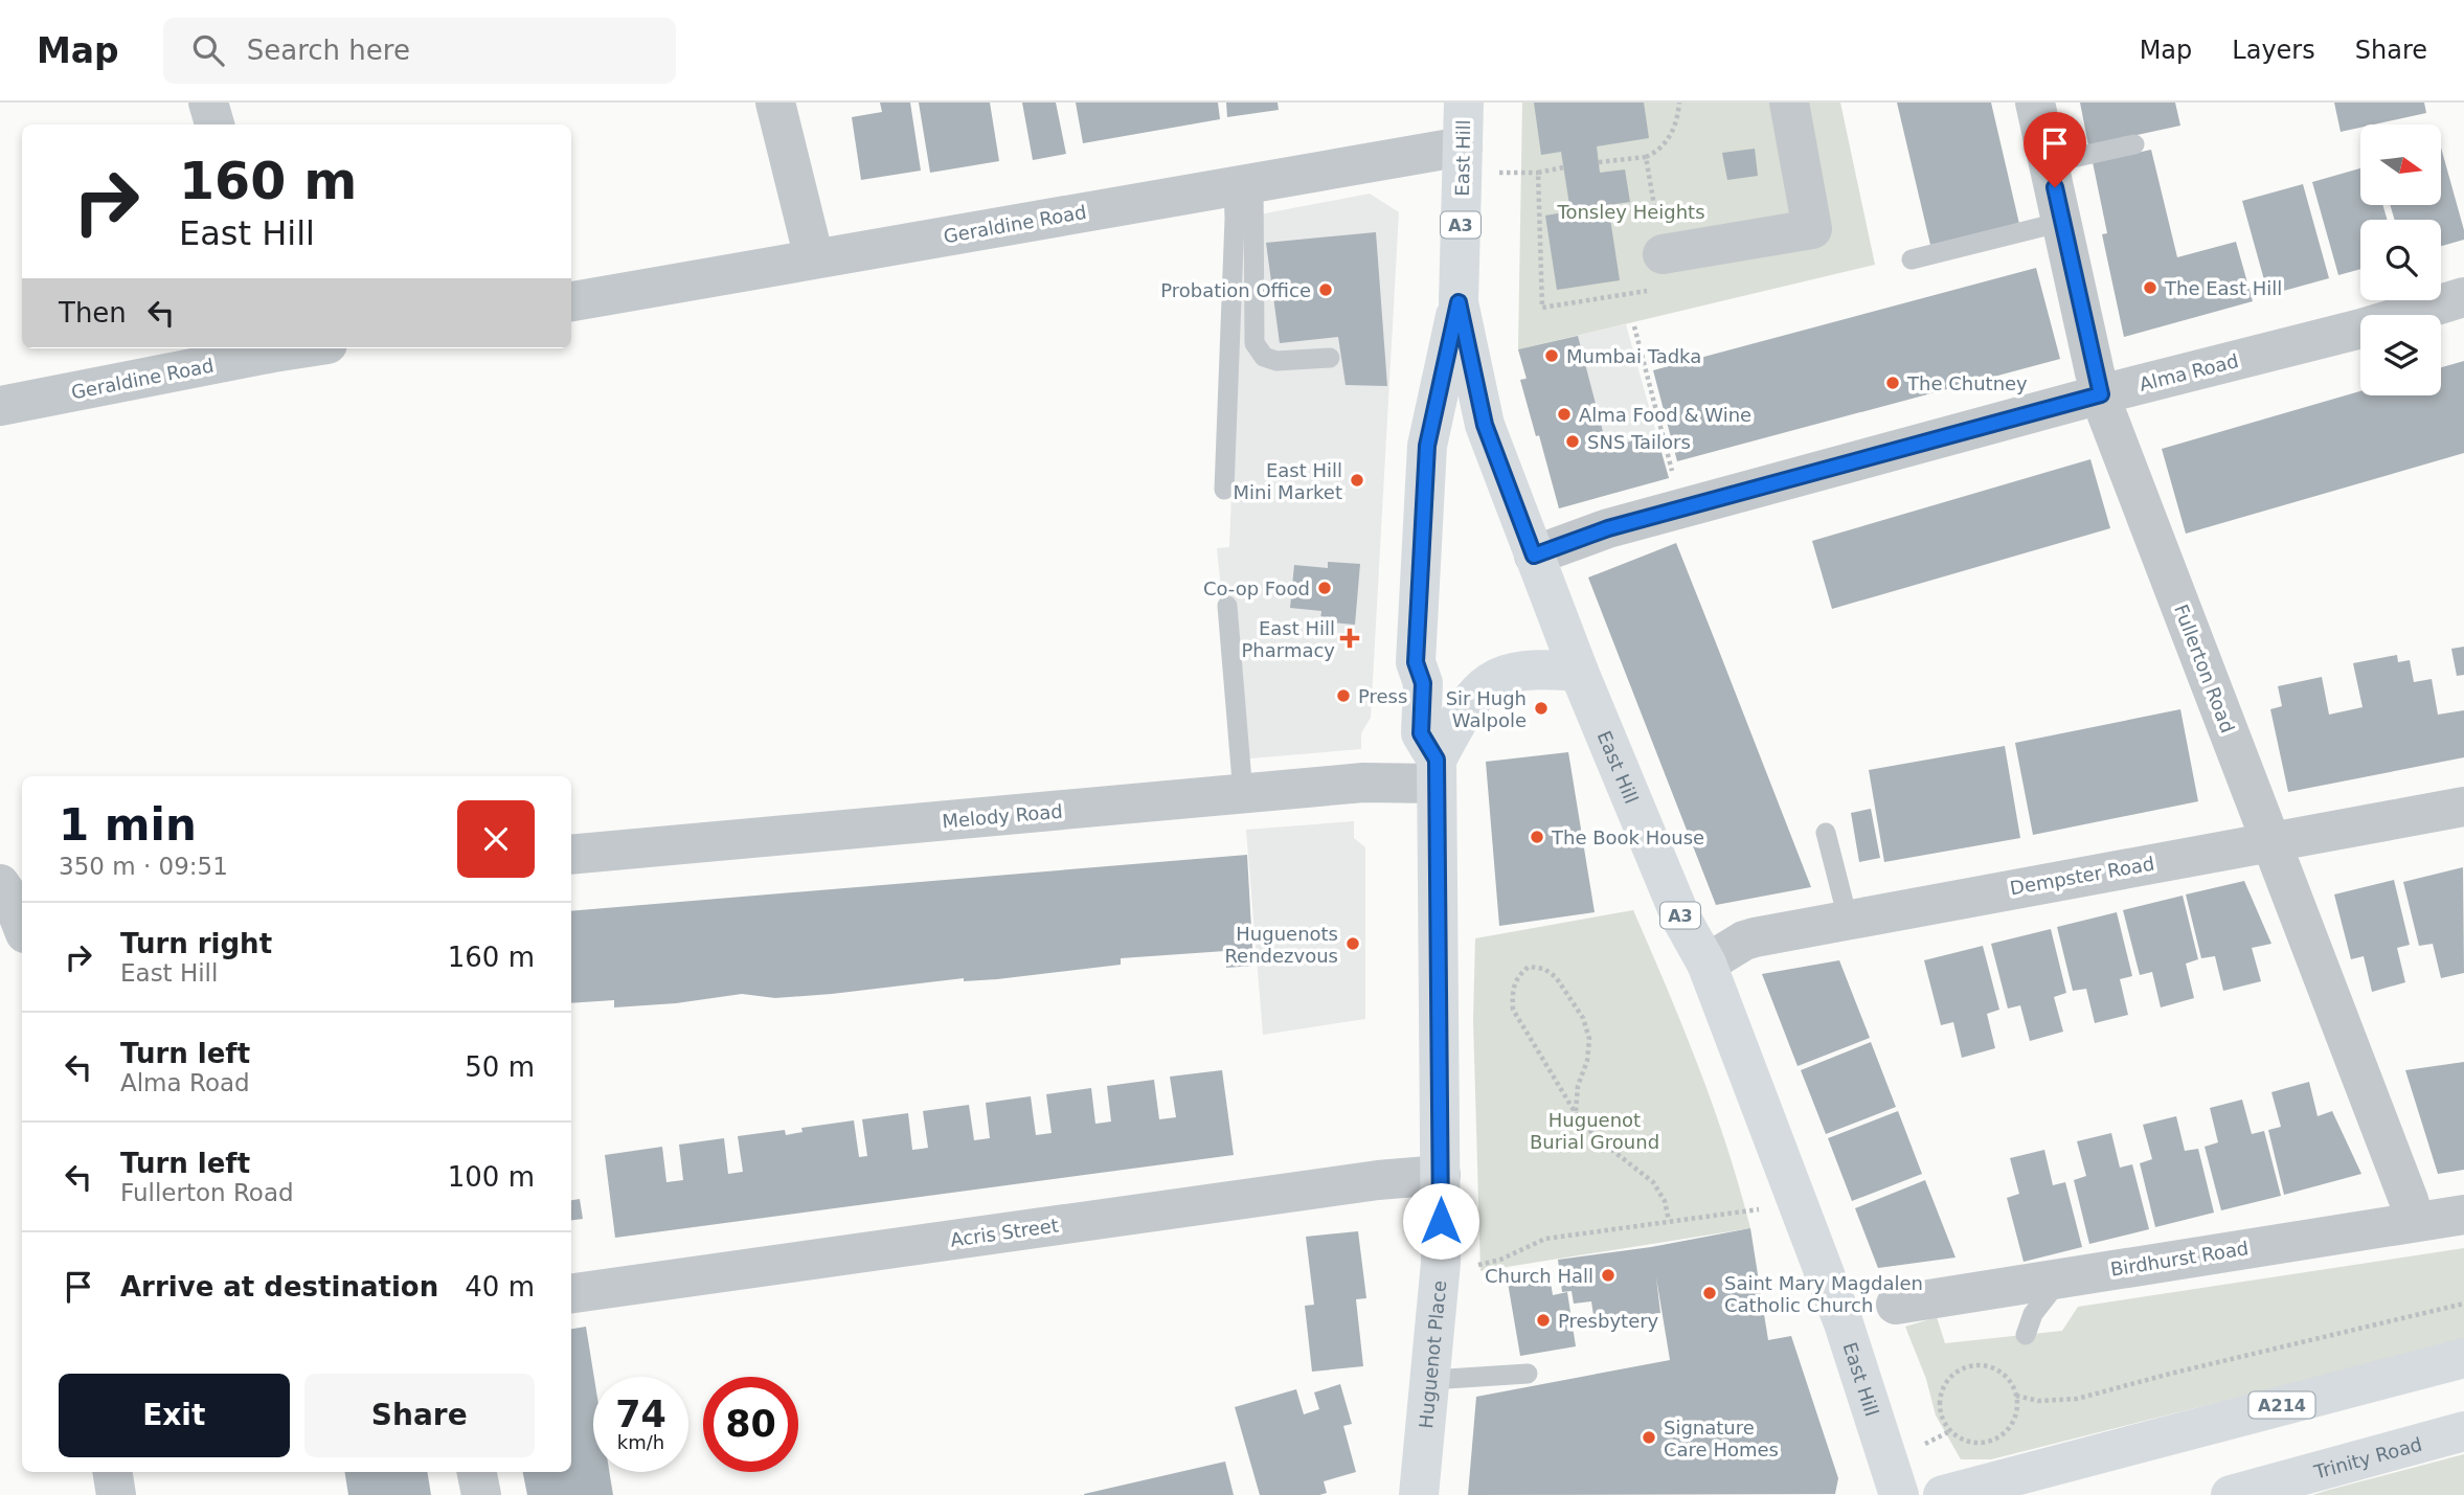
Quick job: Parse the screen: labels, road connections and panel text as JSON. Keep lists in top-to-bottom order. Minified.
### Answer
{"streets":{"highway":["East Hill","A3","Huguenot Place","A214","Trinity Road"],"street":["Geraldine Road","Alma Road","Fullerton Road","Melody Road","Dempster Road","Acris Street","Birdhurst Road"]},"crossings":[["East Hill","Geraldine Road"],["East Hill","A3"],["East Hill","Alma Road"],["East Hill","Dempster Road"],["East Hill","Huguenot Place"],["A3","Melody Road"],["A3","Huguenot Place"],["Alma Road","Fullerton Road"],["Fullerton Road","Dempster Road"],["Fullerton Road","Birdhurst Road"],["Melody Road","Huguenot Place"],["Acris Street","Huguenot Place"]],"parks":["Tonsley Heights","Huguenot Burial Ground"],"places":{"other":["The East Hill","Probation Office","Mumbai Tadka","The Chutney","Alma Food & Wine","SNS Tailors","East Hill Mini Market","Co-op Food","Press","Sir Hugh Walpole","The Book House","Huguenots Rendezvous","Church Hall","Saint Mary Magdalen Catholic Church","Presbytery","Signature Care Homes"],"health":["East Hill Pharmacy"]},"north":"right","page":{"header":"Map","search":"Search here","nav":["Map","Layers","Share"],"turn":["160 m","East Hill"],"then":"Then","heading":["1 min","350 m · 09:51"],"list":[{"name":"Turn right","note":"East Hill","value":"160 m"},{"name":"Turn left","note":"Alma Road","value":"50 m"},{"name":"Turn left","note":"Fullerton Road","value":"100 m"},{"name":"Arrive at destination","value":"40 m"}],"buttons":["Exit","Share"],"speed":"74 km/h","limit":"80"}}
